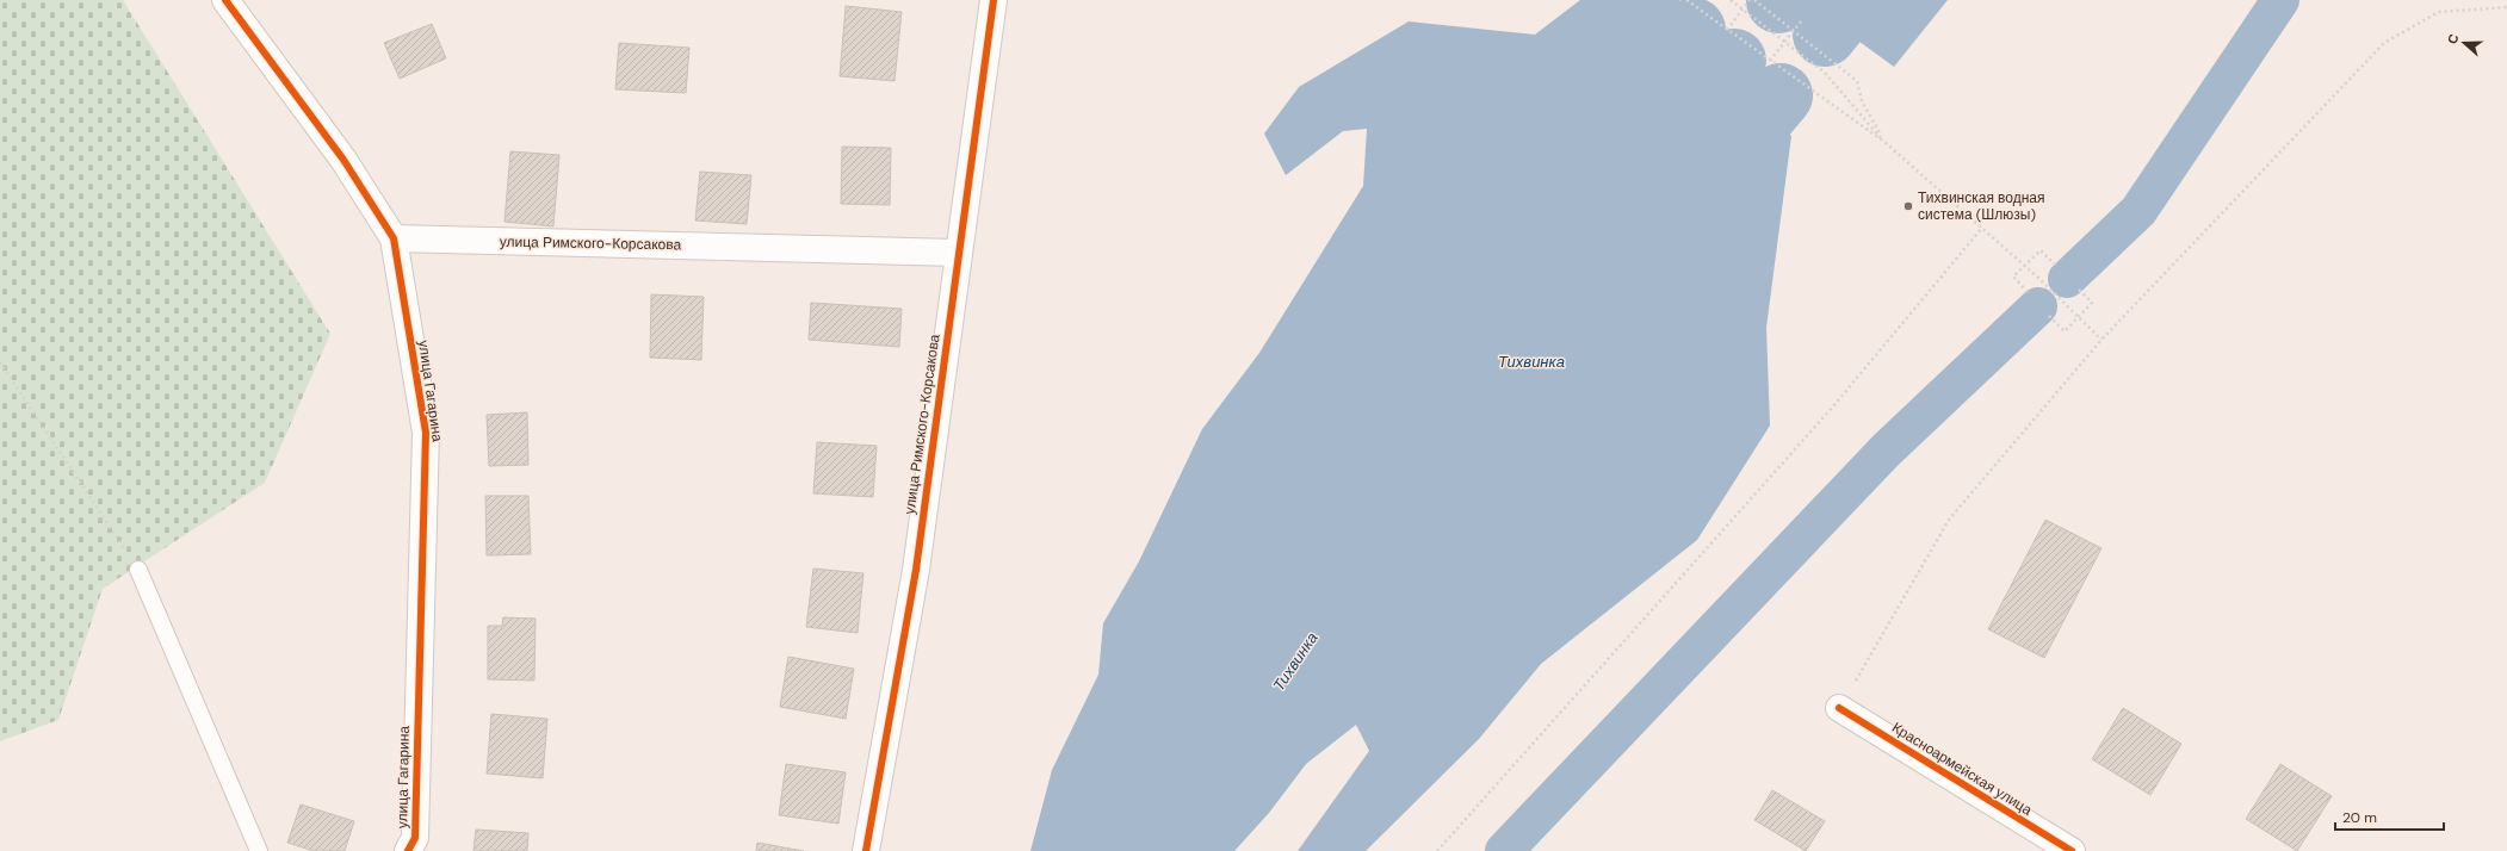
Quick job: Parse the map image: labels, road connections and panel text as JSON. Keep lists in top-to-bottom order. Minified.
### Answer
{"streets":{"street":["улица Римского-Корсакова","улица Гагарина","Красноармейская улица"]},"crossings":[["улица Римского-Корсакова","улица Гагарина"]],"water":["Тихвинка"],"places":["Тихвинская водная система (Шлюзы)"],"scale_bar":"20 m","north":"left"}
